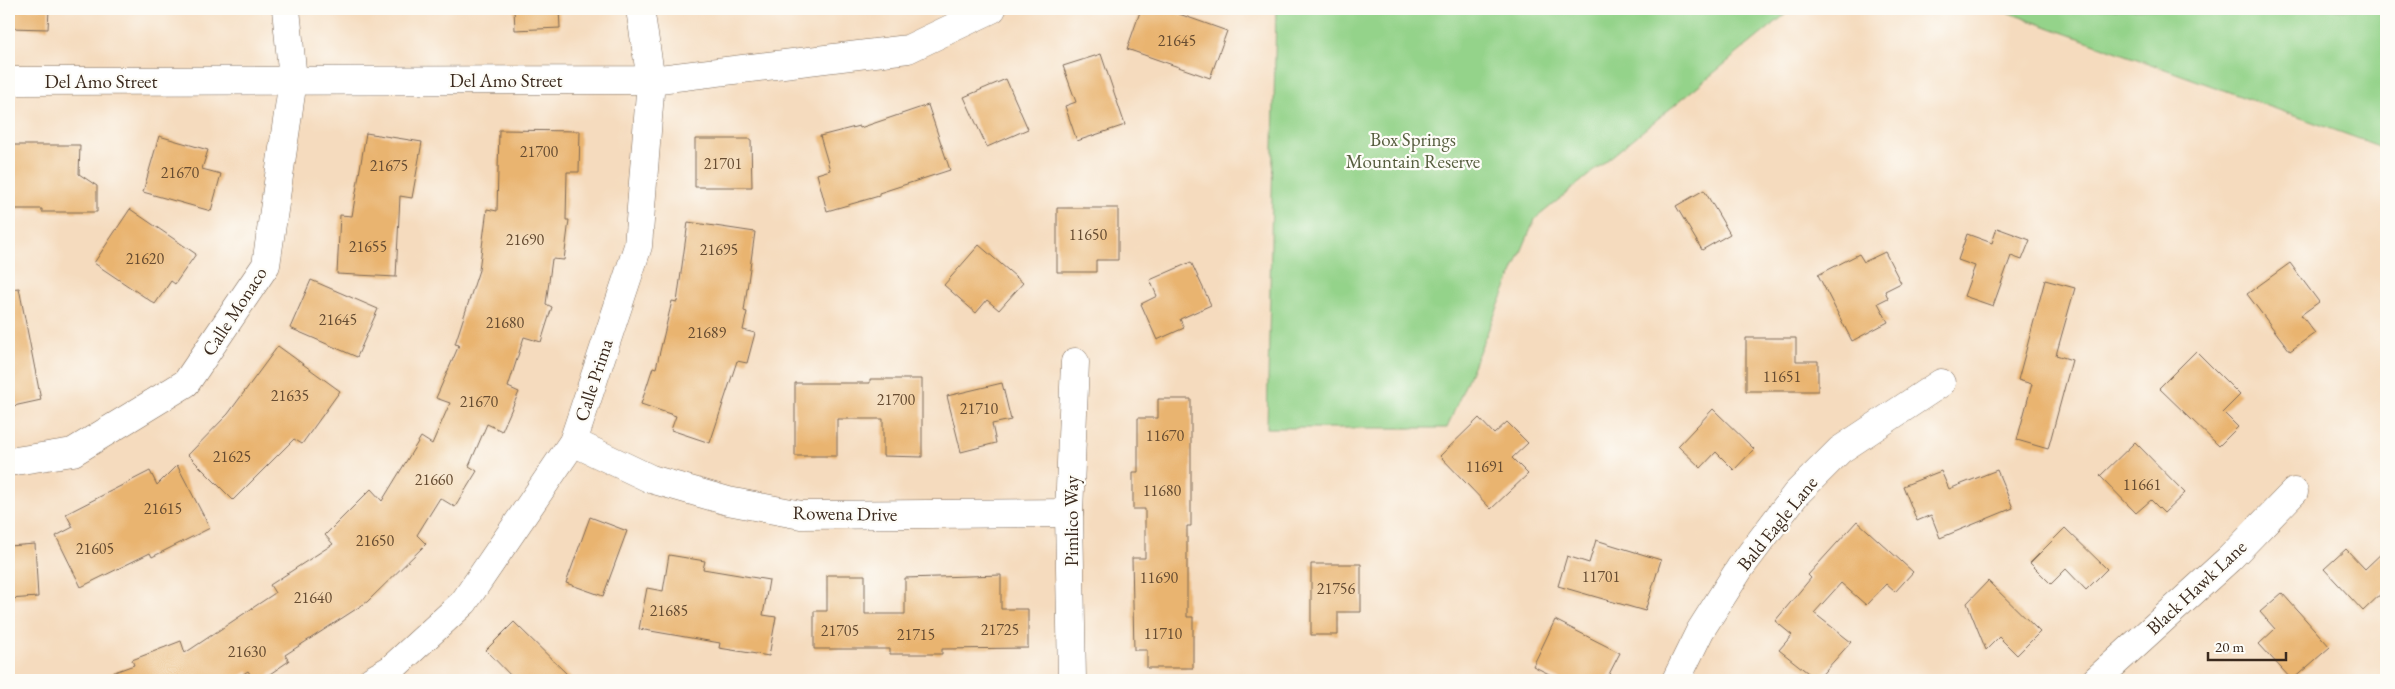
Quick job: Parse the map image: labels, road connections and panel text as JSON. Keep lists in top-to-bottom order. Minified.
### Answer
{"streets":{"street":["Del Amo Street","Calle Monaco","Calle Prima","Rowena Drive","Pimlico Way","Bald Eagle Lane","Black Hawk Lane"]},"crossings":[["Del Amo Street","Calle Monaco"],["Del Amo Street","Calle Prima"],["Calle Prima","Rowena Drive"],["Rowena Drive","Pimlico Way"]],"parks":["Box Springs Mountain Reserve"],"house_numbers":["21645","21700","21701","21675","21670","11650","21690","21655","21695","21620","21645","21680","21689","11651","21635","21700","21670","21710","11670","21625","11691","21660","11661","11680","21615","21650","21605","11701","11690","21756","21640","21685","21725","21705","11710","21715","21630"],"scale_bar":"20 m"}
